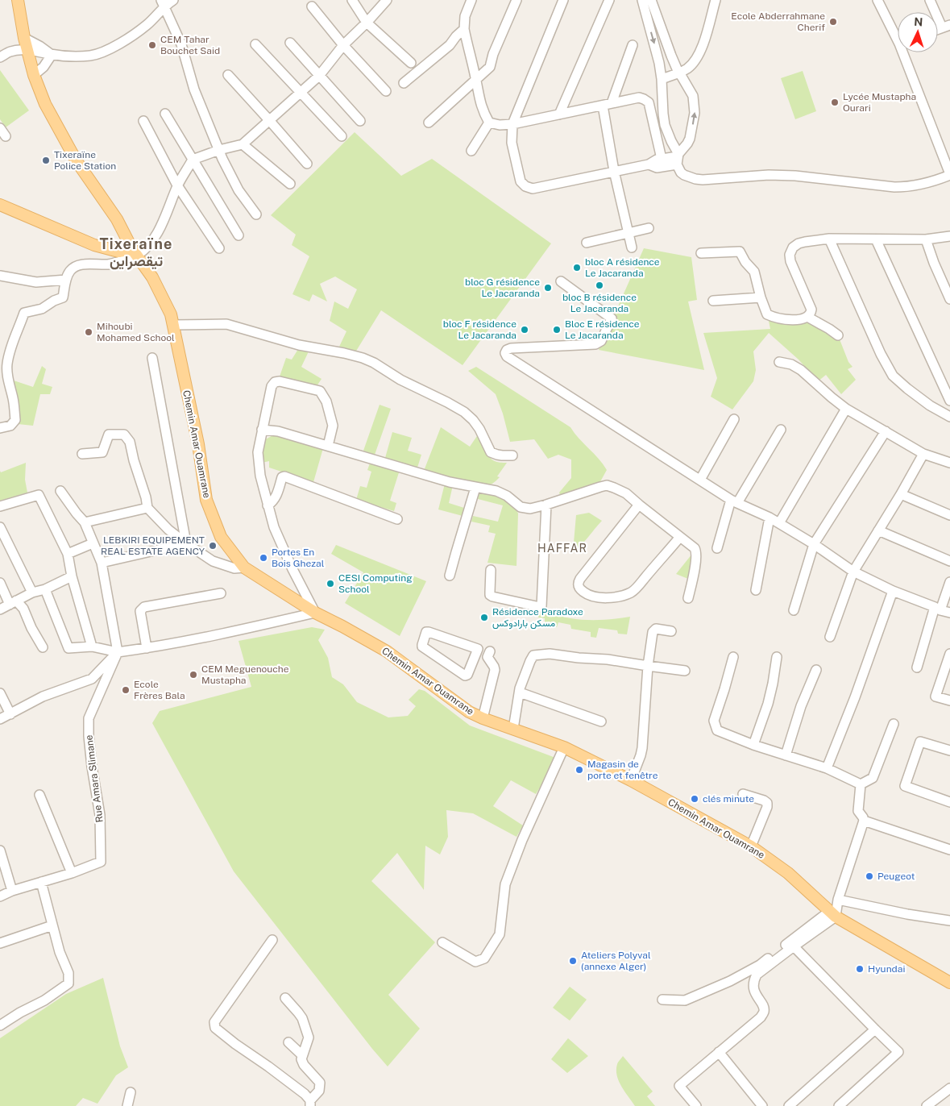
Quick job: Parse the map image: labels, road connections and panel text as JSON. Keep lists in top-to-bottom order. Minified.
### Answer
{"streets":{"main road":["Chemin Amar Ouamrane"],"street":["Rue Amara Slimane"]},"districts":["Tixeraïne تيقصراين","HAFFAR"],"places":["Ecole Abderrahmane Cherif","CEM Tahar Bouchet Said","Lycée Mustapha Ourari","Tixeraïne Police Station","bloc A résidence Le Jacaranda","bloc B résidence Le Jacaranda","bloc G résidence Le Jacaranda","bloc F résidence Le Jacaranda","Bloc E résidence Le Jacaranda","Mihoubi Mohamed School","LEBKIRI EQUIPEMENT REAL ESTATE AGENCY","Portes En Bois Ghezal","CESI Computing School","Résidence Paradoxe مسكن بارادوكس","CEM Meguenouche Mustapha","Ecole Frères Bala","Magasin de porte et fenêtre","clés minute","Peugeot","Ateliers Polyval (annexe Alger)","Hyundai"],"north":"top"}
